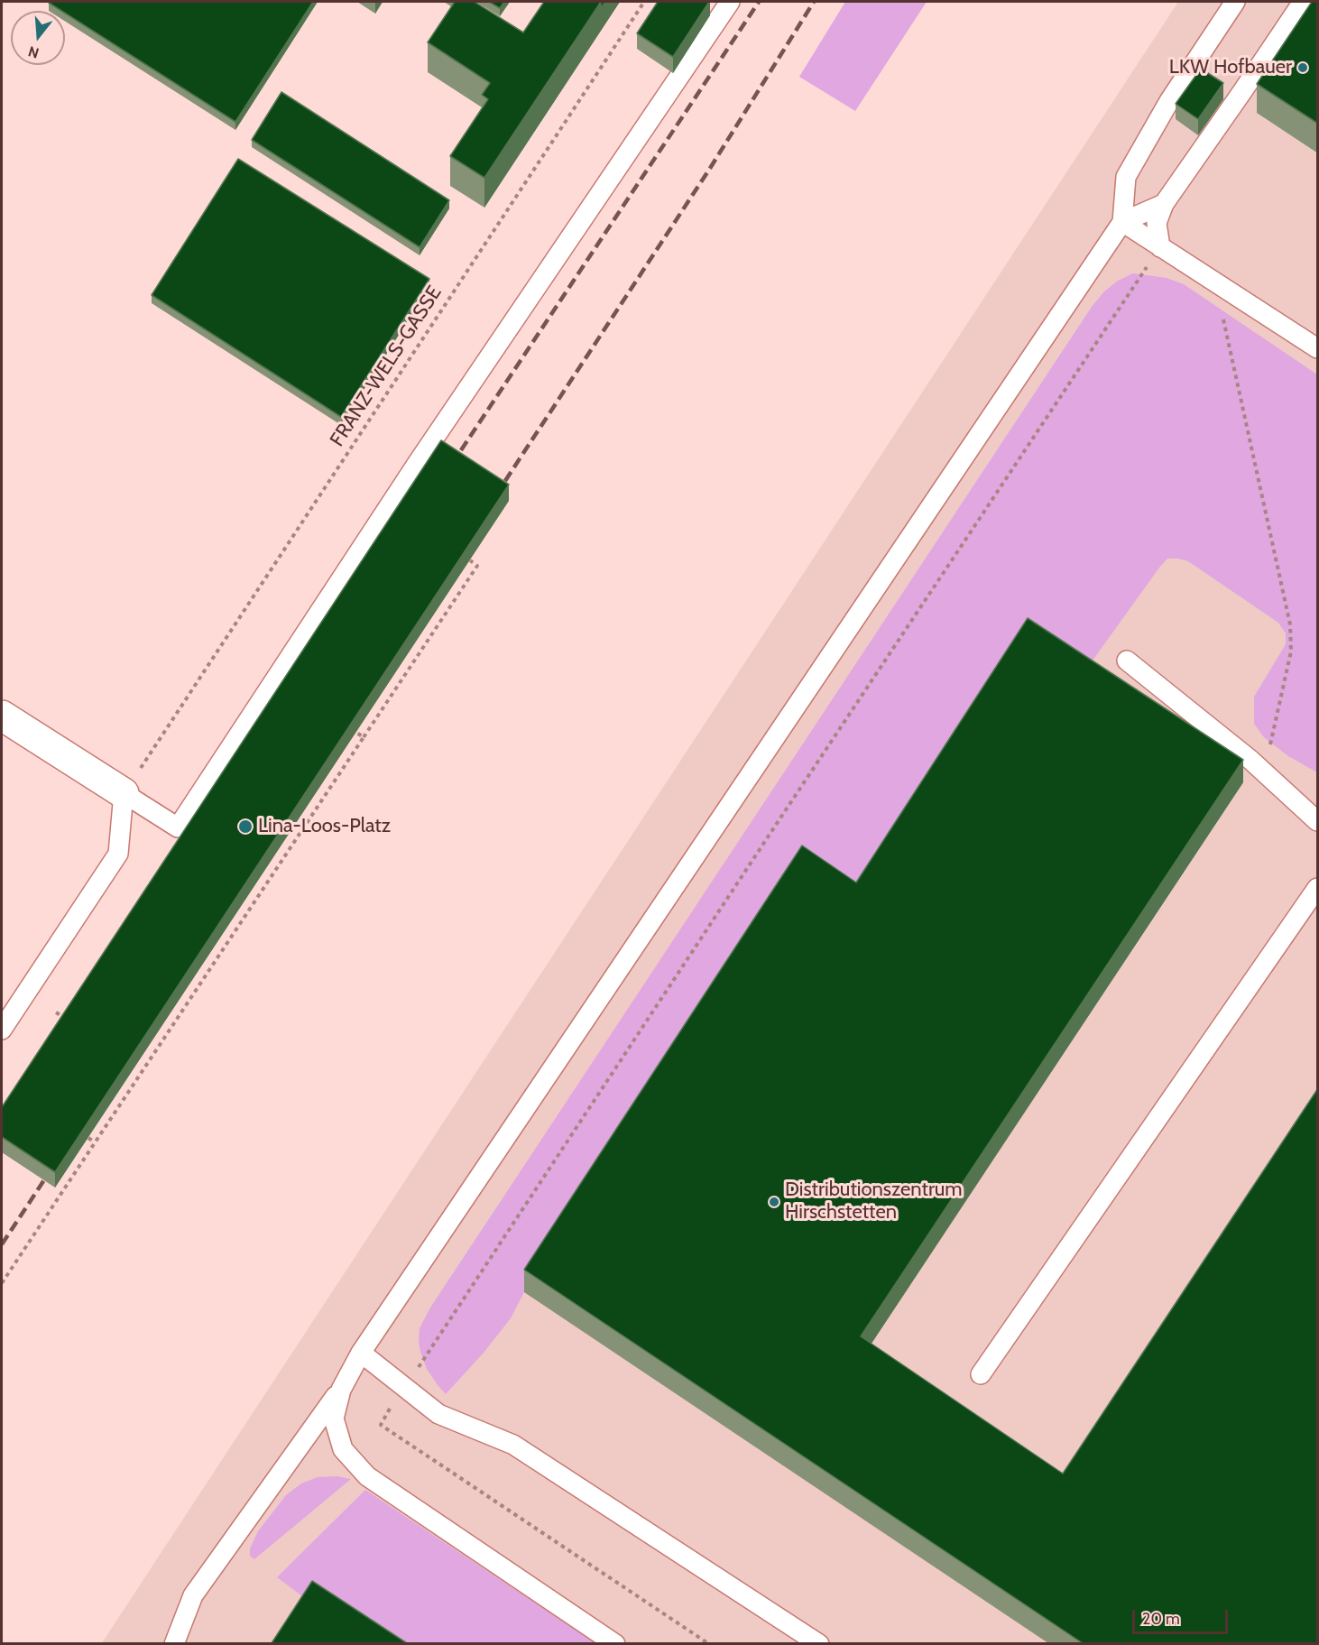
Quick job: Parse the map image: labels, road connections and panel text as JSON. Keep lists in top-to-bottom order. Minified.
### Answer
{"streets":{"path":["FRANZ-WELS-GASSE"]},"places":["LKW Hofbauer","Lina-Loos-Platz","Distributionszentrum Hirschstetten"],"scale_bar":"20 m","north":"bottom"}
